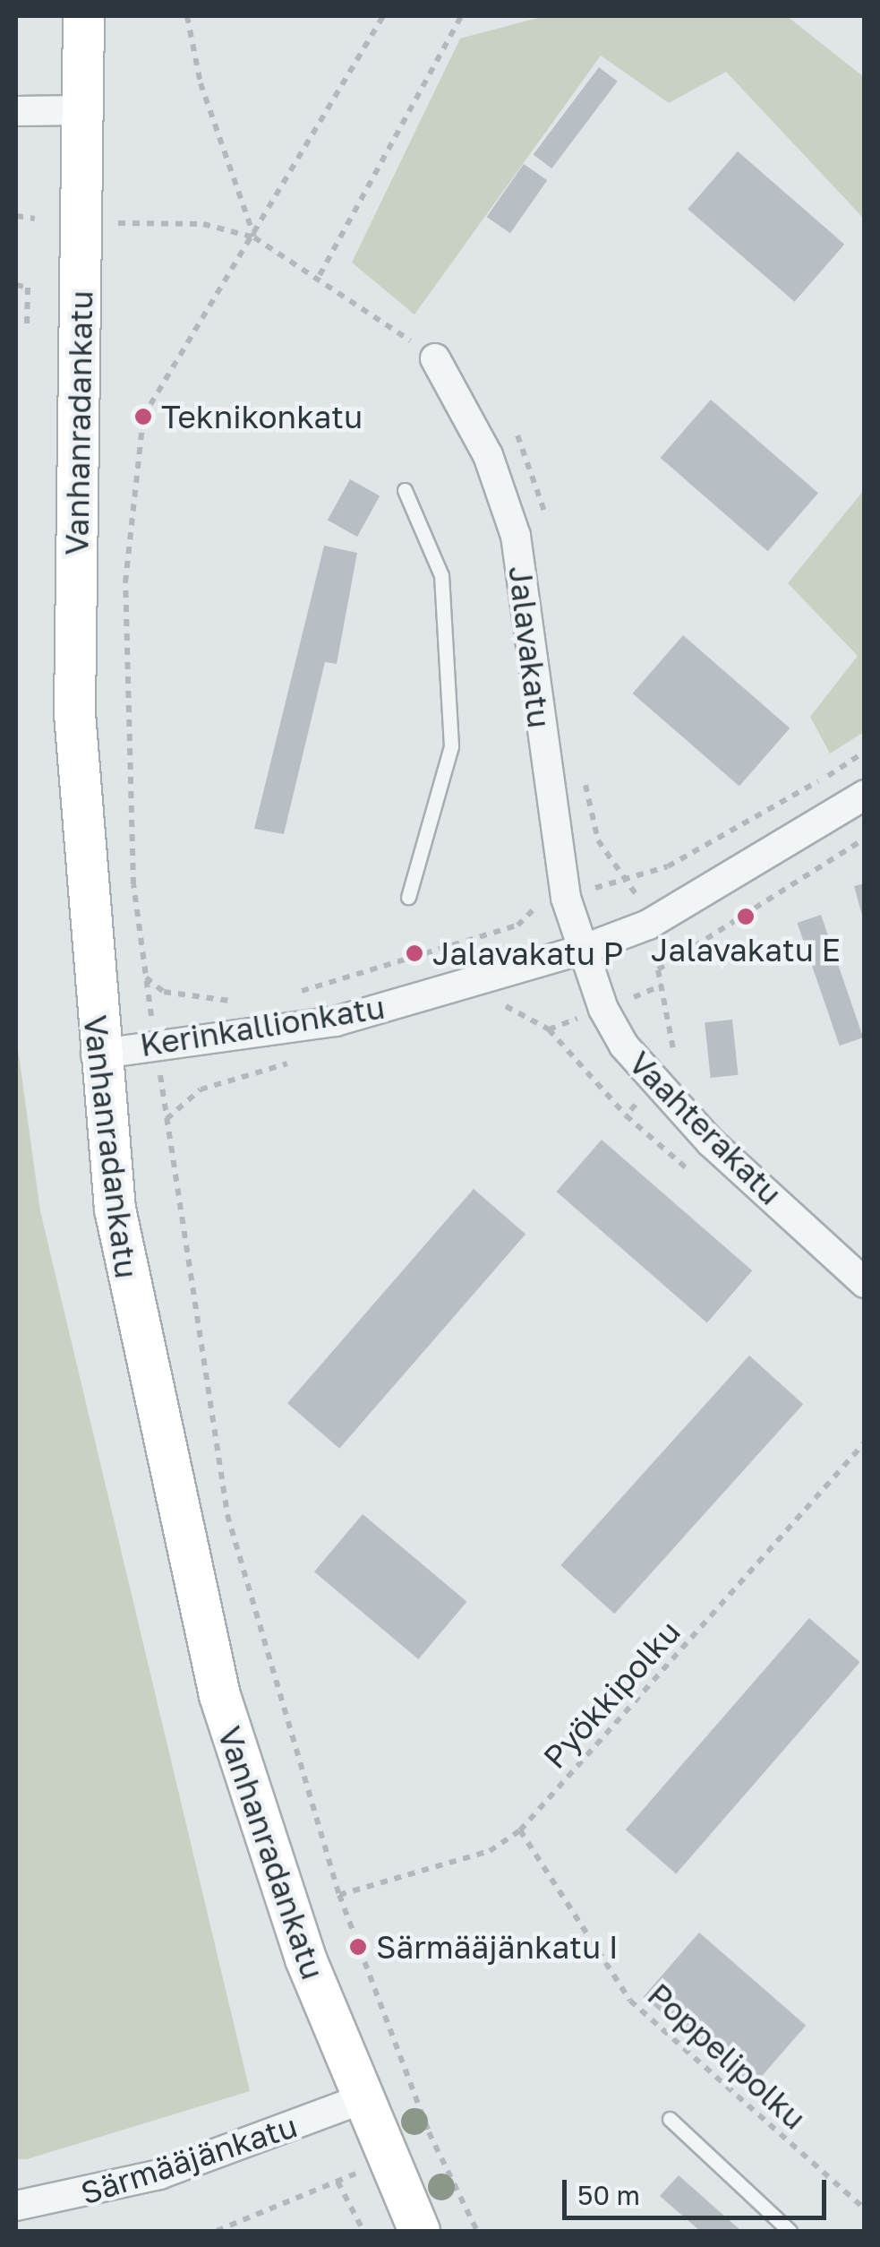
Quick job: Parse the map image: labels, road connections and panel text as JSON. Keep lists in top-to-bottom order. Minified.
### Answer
{"streets":{"street":["Vanhanradankatu","Jalavakatu","Kerinkallionkatu","Vaahterakatu","Särmääjänkatu"],"path":["Pyökkipolku","Poppelipolku"]},"crossings":[["Vanhanradankatu","Kerinkallionkatu"],["Vanhanradankatu","Särmääjänkatu"],["Jalavakatu","Kerinkallionkatu"],["Jalavakatu","Vaahterakatu"],["Kerinkallionkatu","Vaahterakatu"],["Pyökkipolku","Poppelipolku"]],"places":["Teknikonkatu","Jalavakatu E","Jalavakatu P","Särmääjänkatu I"],"scale_bar":"50 m"}
